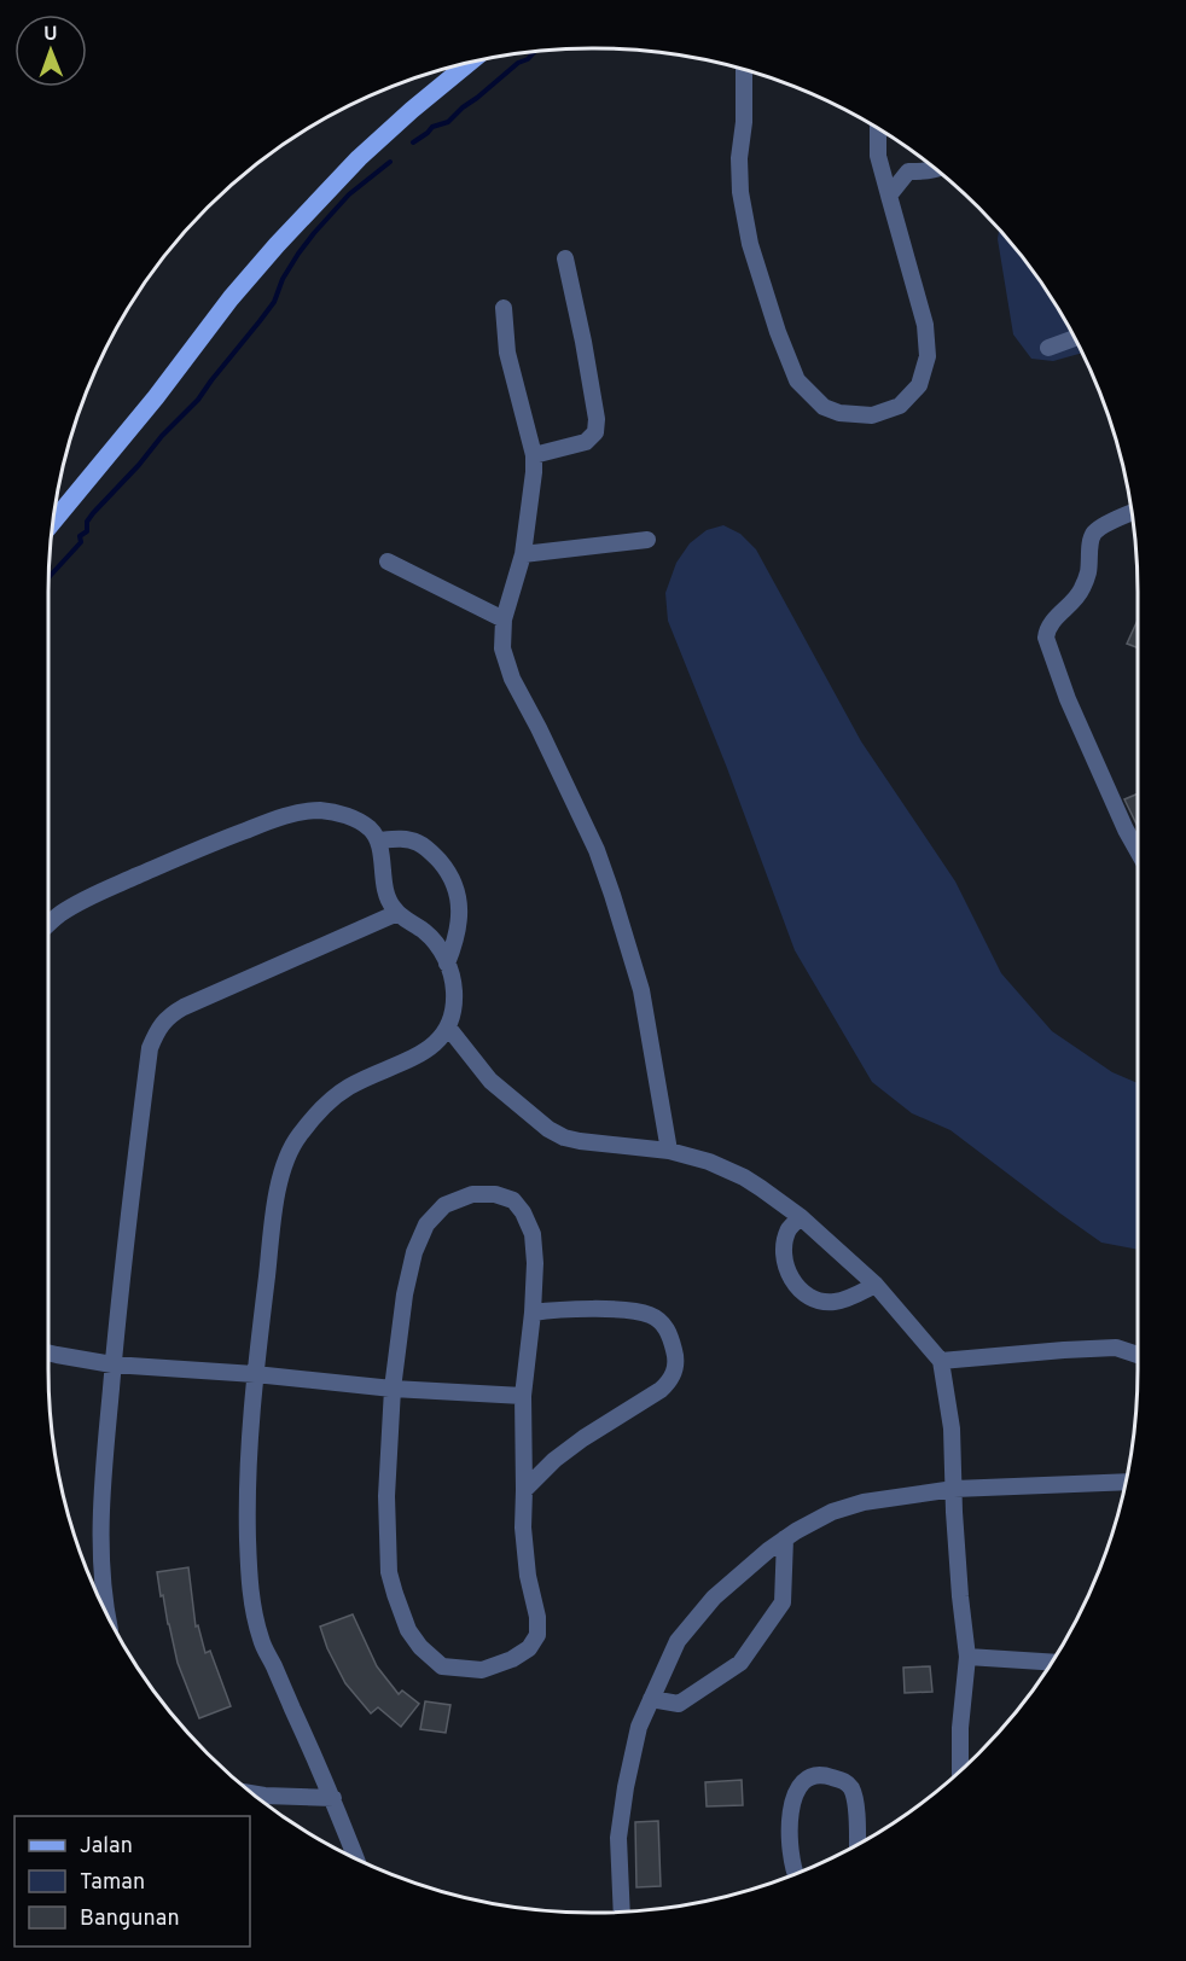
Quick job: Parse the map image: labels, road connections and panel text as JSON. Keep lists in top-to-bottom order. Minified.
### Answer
{"legend":["Jalan","Taman","Bangunan"],"north":"top"}
